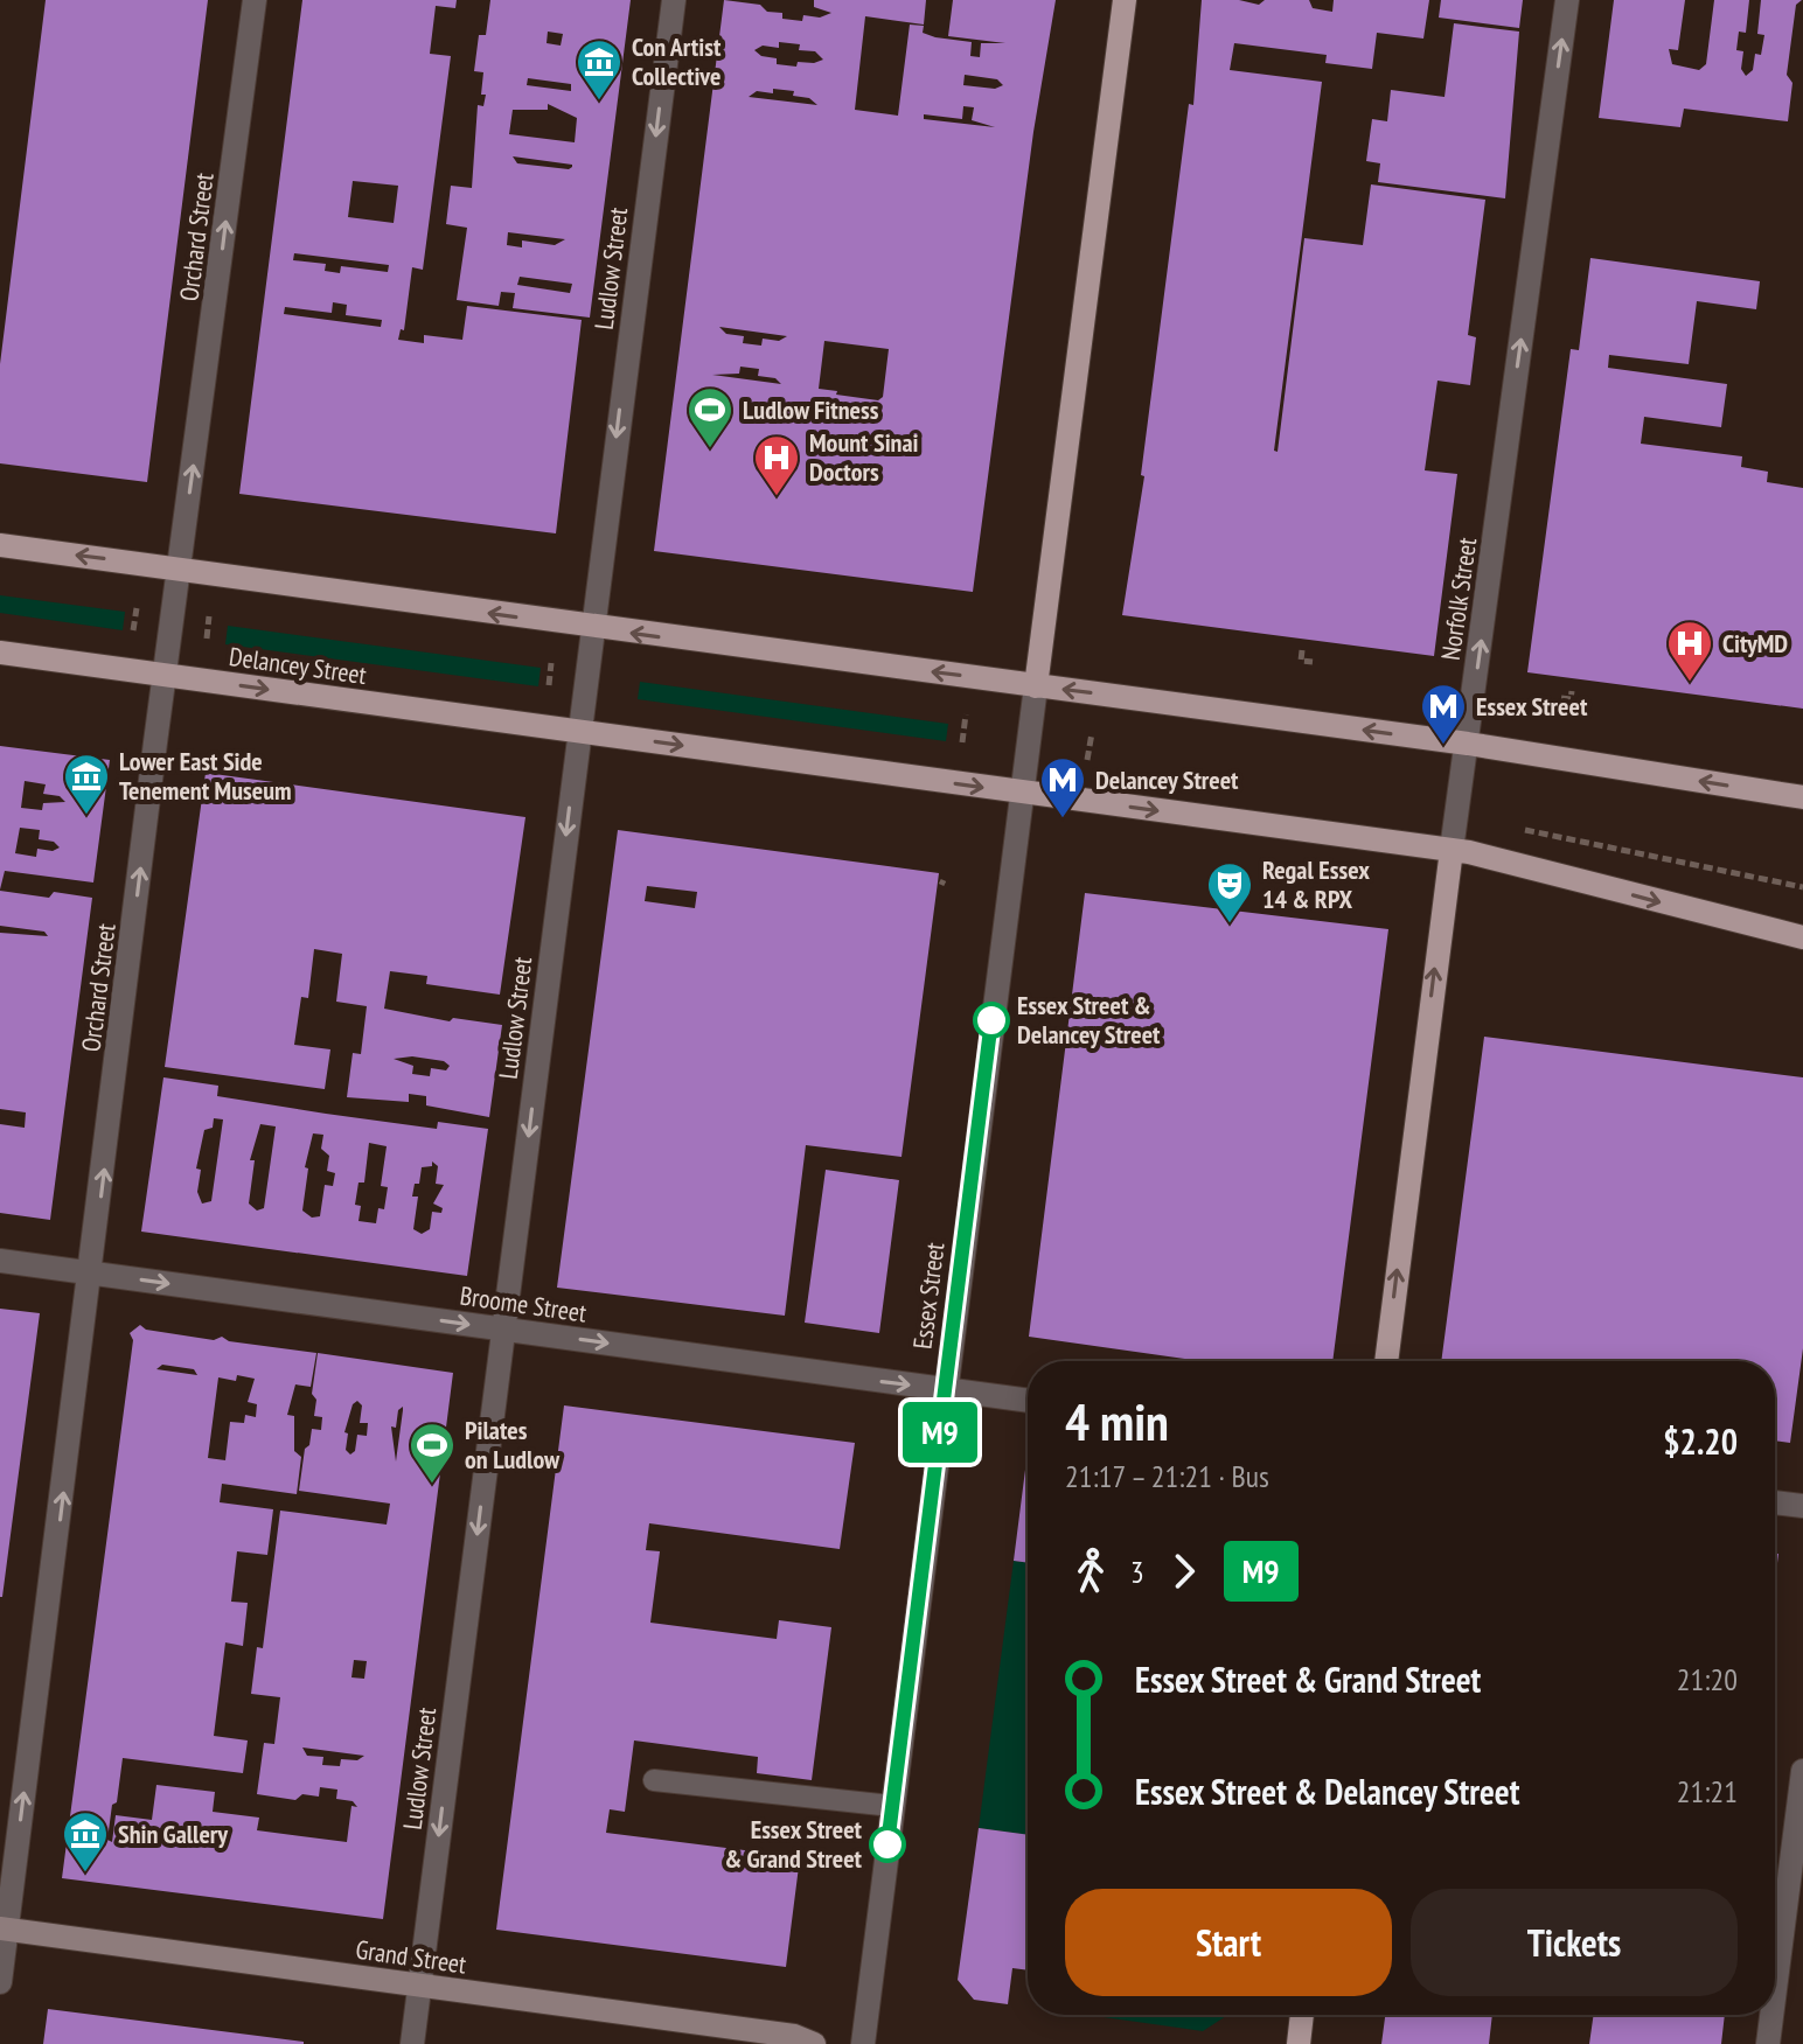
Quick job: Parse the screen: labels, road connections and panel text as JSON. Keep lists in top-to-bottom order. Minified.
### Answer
{"streets":{"main road":["Norfolk Street","Delancey Street","Essex Street","Grand Street"],"street":["Orchard Street","Ludlow Street","Broome Street"]},"crossings":[["Orchard Street","Delancey Street"],["Orchard Street","Broome Street"],["Orchard Street","Grand Street"],["Ludlow Street","Delancey Street"],["Ludlow Street","Broome Street"],["Ludlow Street","Grand Street"],["Norfolk Street","Delancey Street"],["Delancey Street","Essex Street"],["Essex Street","Broome Street"]],"one_way":["Orchard Street","Ludlow Street","Norfolk Street","Broome Street"],"places":{"museum":["Con Artist Collective","Lower East Side Tenement Museum","Shin Gallery"],"sports":["Ludlow Fitness","Pilates on Ludlow"],"hospital":["Mount Sinai Doctors","CityMD"],"metro station":["Essex Street","Delancey Street"],"theatre":["Regal Essex 14 & RPX"],"other":["Essex Street & Delancey Street","Essex Street & Grand Street"]},"lines":["bus line M9"],"page":{"on_map":"M9","heading":["4 min","21:17 – 21:21 · Bus","$2.20"],"legs":["3","M9"],"list":[{"name":"Essex Street & Grand Street","value":"21:20"},{"name":"Essex Street & Delancey Street","value":"21:21"}],"buttons":["Start","Tickets"]}}
